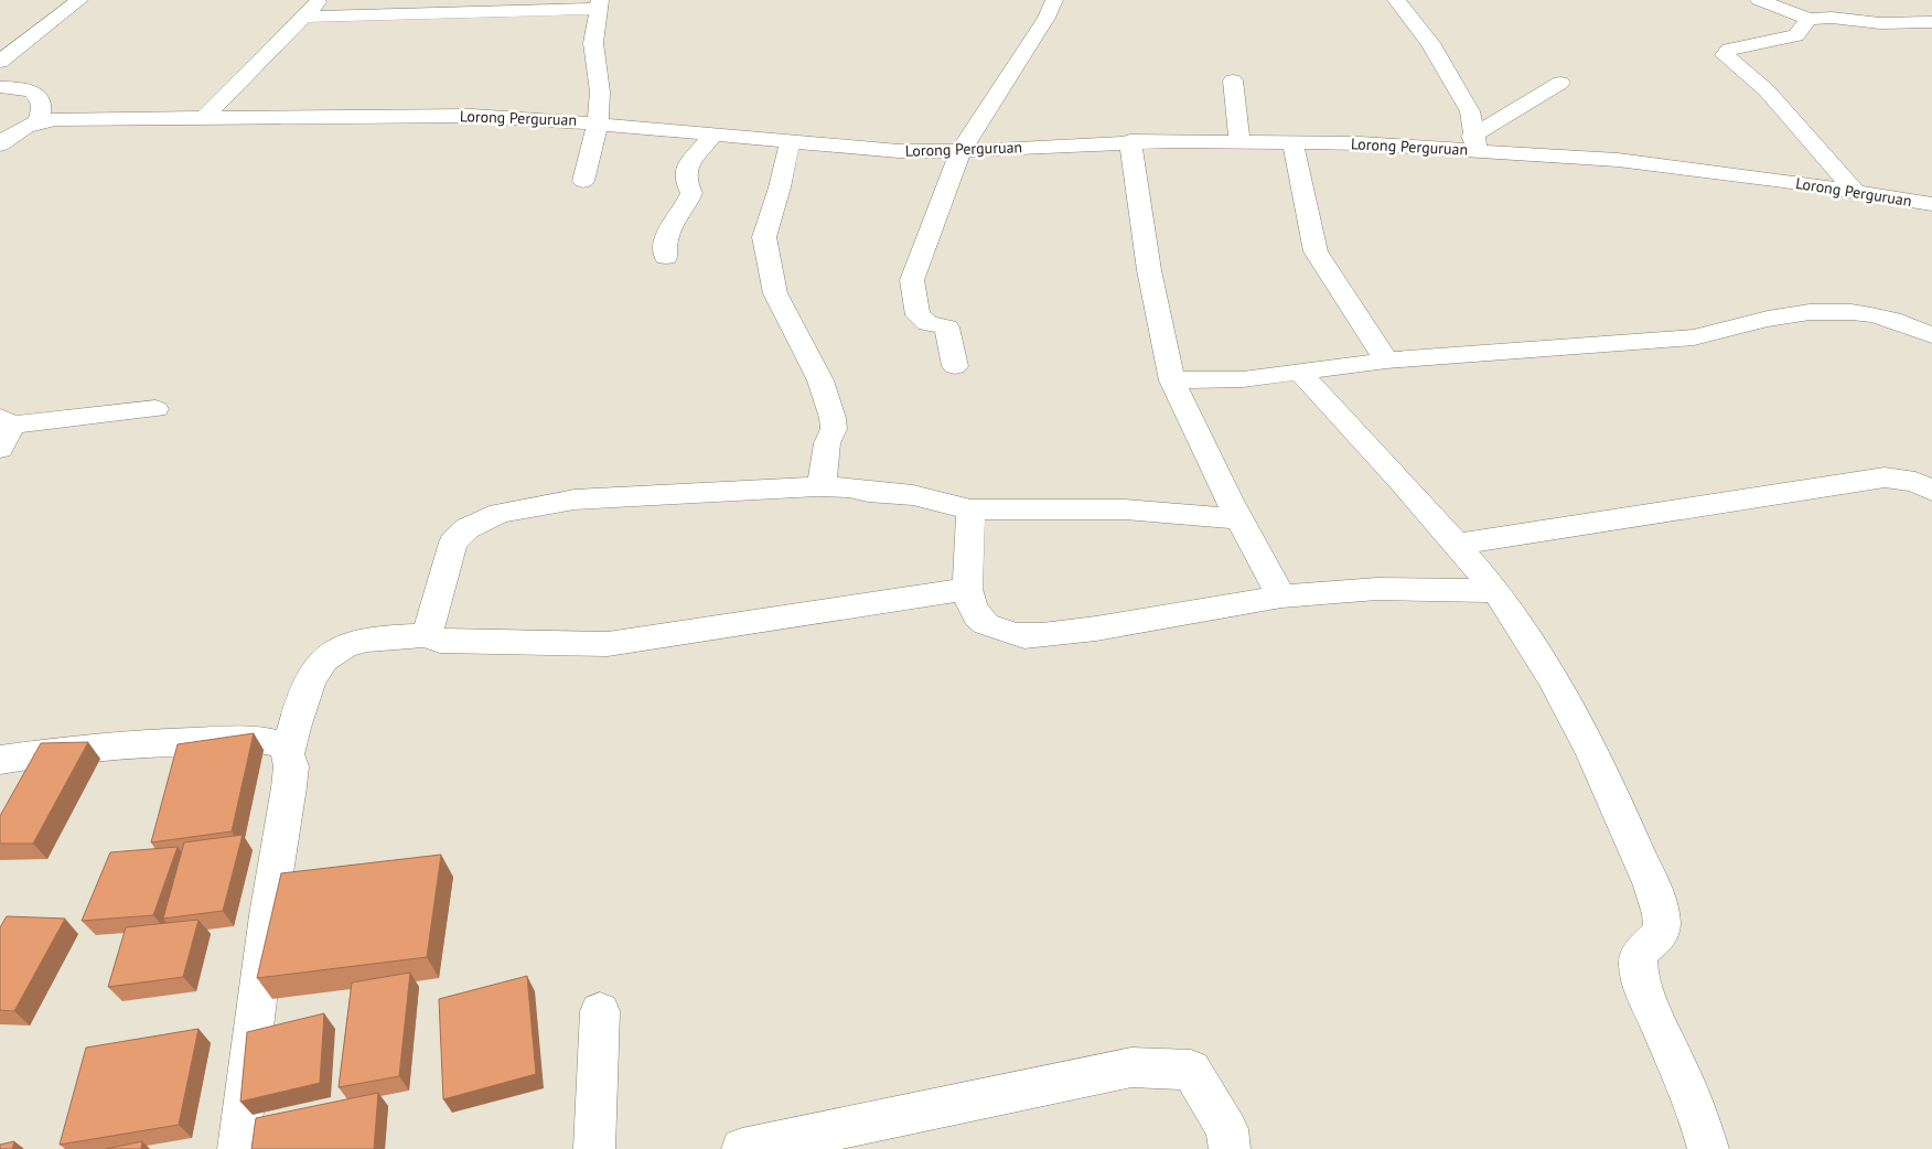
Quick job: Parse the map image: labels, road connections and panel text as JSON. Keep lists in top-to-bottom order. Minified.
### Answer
{"streets":{"street":["Lorong Perguruan"]}}
